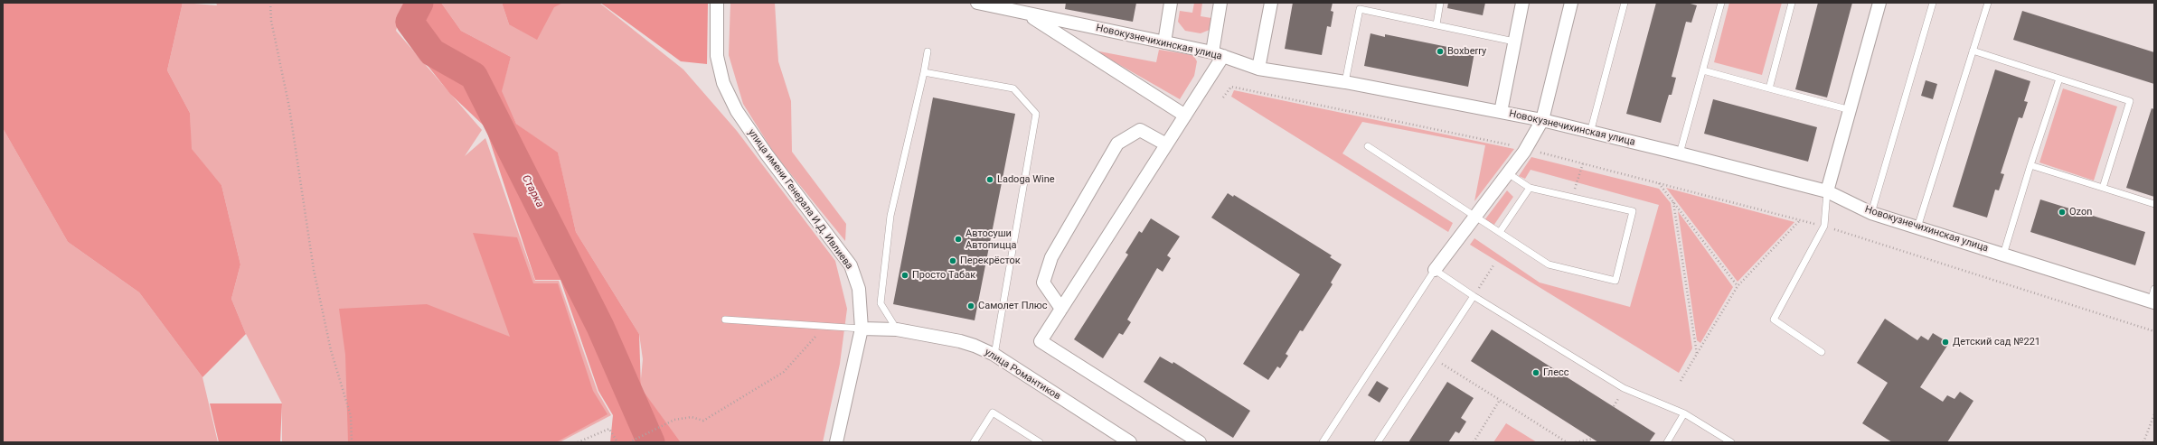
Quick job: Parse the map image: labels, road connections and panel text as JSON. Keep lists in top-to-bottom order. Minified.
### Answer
{"streets":{"street":["Новокузнечихинская улица","улица имени Генерала И.Д. Ивлиева","улица Романтиков"]},"crossings":[["улица имени Генерала И.Д. Ивлиева","улица Романтиков"]],"water":["Старка"],"places":["Boxberry","Ladoga Wine","Ozon","Автосуши Автопицца","Перекрёсток","Просто Табак","Самолет Плюс","Детский сад №221","Глесс"]}
